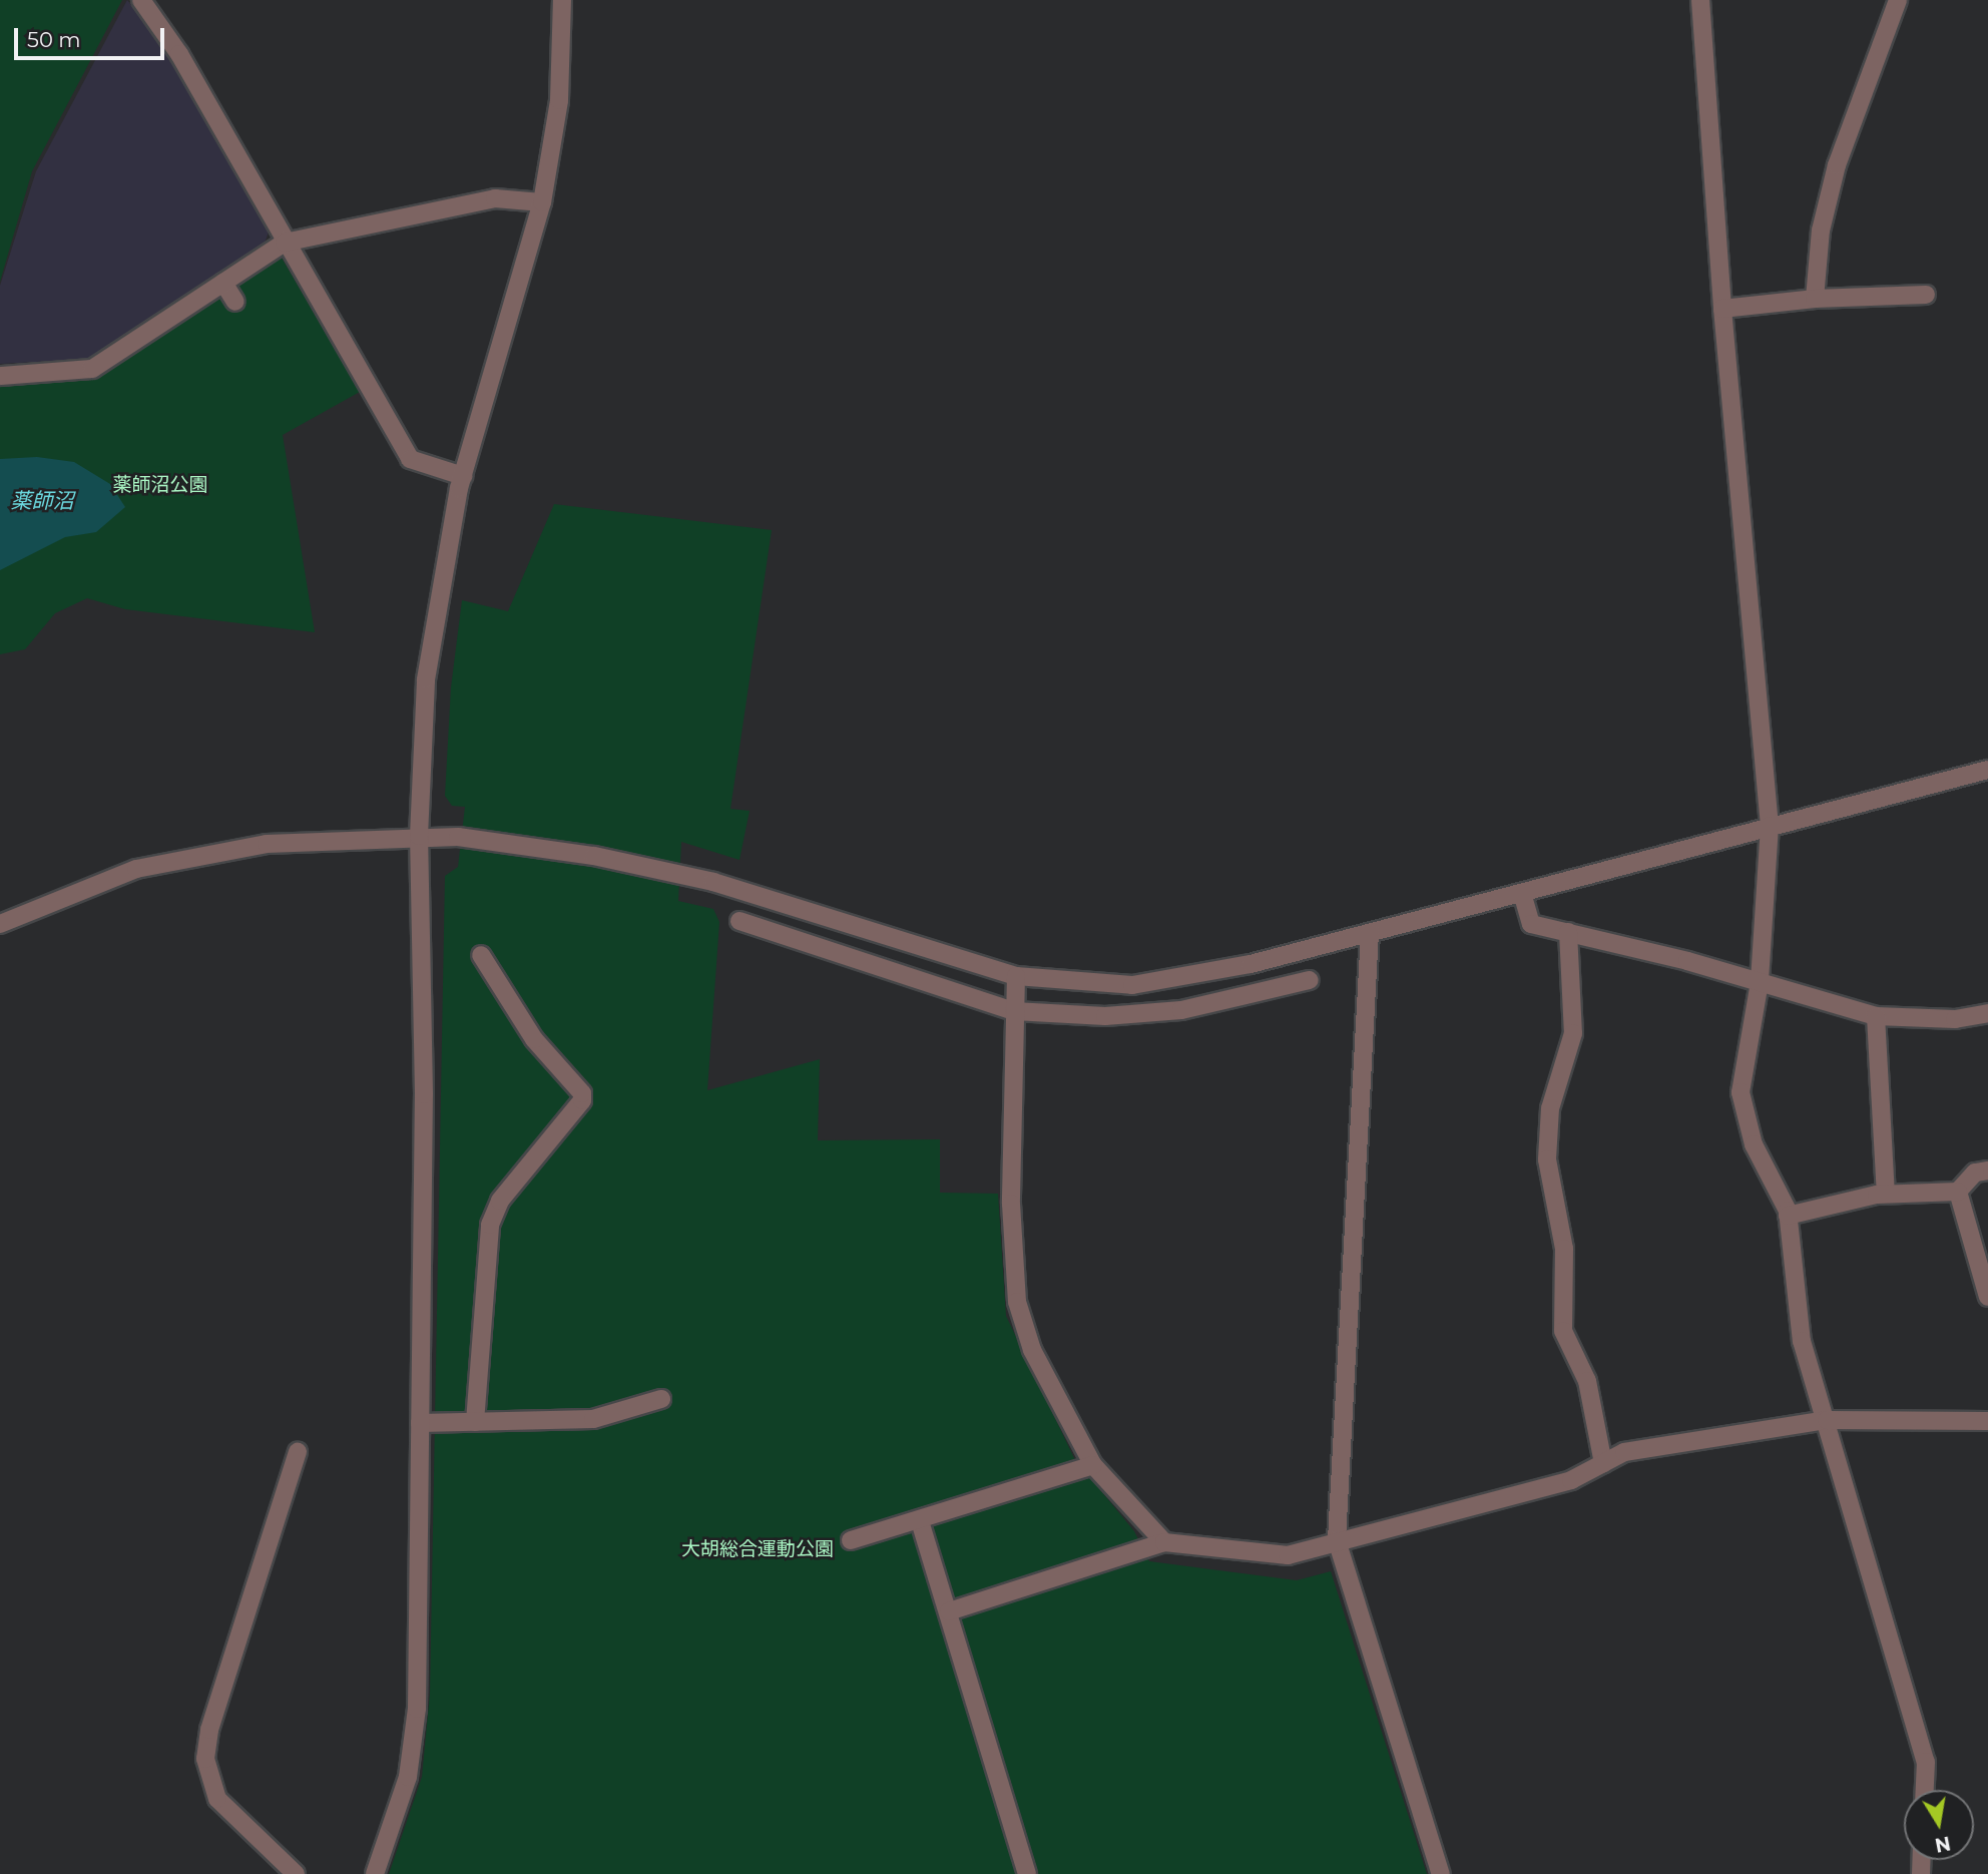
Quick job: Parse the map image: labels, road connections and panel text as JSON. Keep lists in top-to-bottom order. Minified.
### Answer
{"water":["薬師沼"],"parks":["薬師沼公園","大胡総合運動公園"],"scale_bar":"50 m","north":"bottom"}
